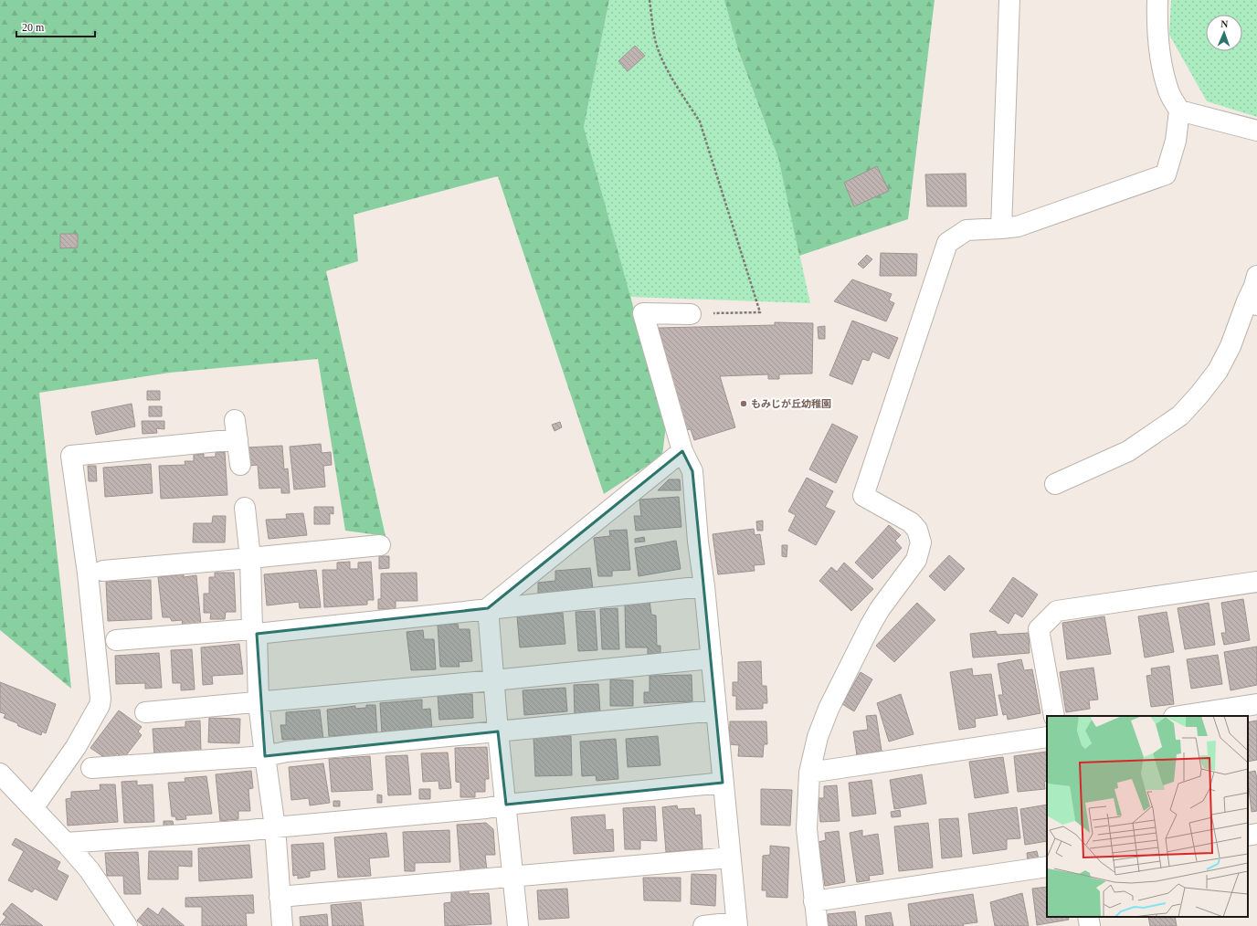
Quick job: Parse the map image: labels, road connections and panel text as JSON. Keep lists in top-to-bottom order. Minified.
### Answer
{"places":["もみじが丘幼稚園"],"scale_bar":"20 m","north":"top"}
